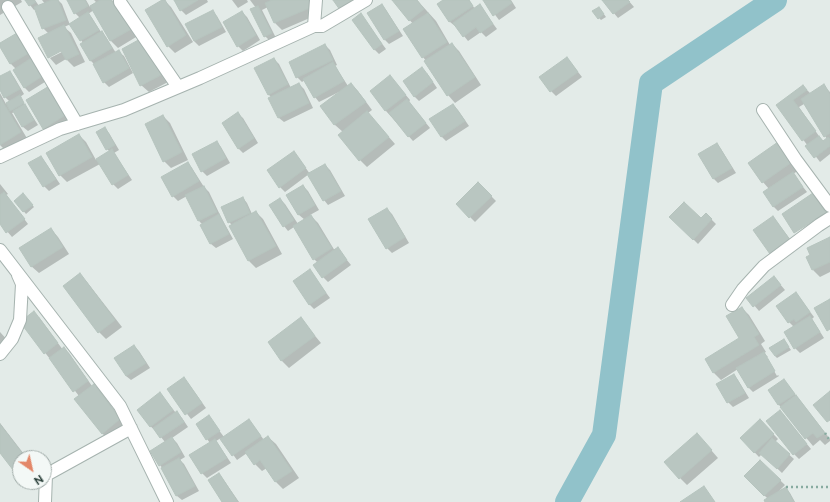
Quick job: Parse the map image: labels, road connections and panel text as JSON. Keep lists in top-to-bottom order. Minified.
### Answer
{"north":"bottom right"}
